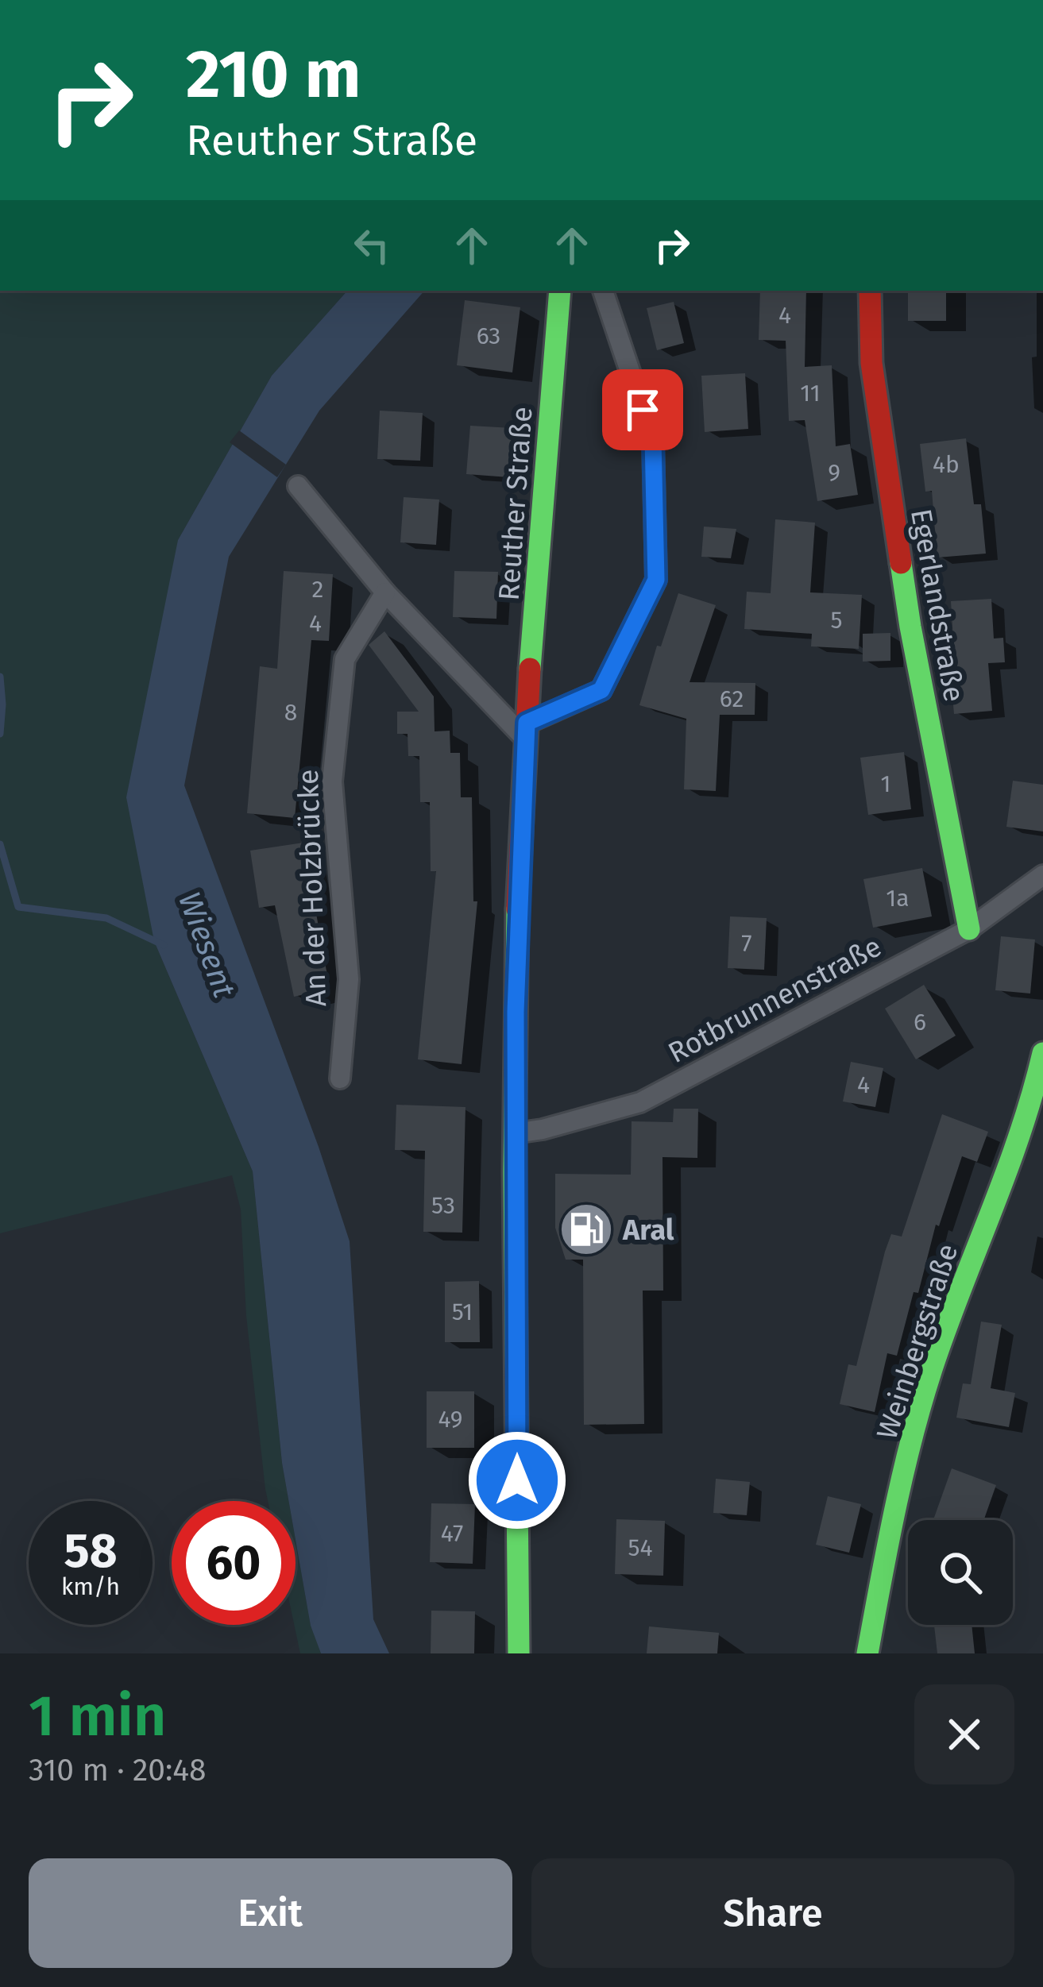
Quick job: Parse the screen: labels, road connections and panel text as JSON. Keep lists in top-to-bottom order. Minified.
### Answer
{"streets":{"main road":["Reuther Straße","Egerlandstraße","Weinbergstraße"],"street":["An der Holzbrücke","Rotbrunnenstraße"]},"crossings":[["Reuther Straße","Rotbrunnenstraße"],["Egerlandstraße","Rotbrunnenstraße"]],"water":["Wiesent"],"places":{"fuel station":["Aral"]},"house_numbers":["4","63","11","4b","9","2","5","4","62","8","1","1a","7","6","4","53","51","49","47","54"],"page":{"turn":["210 m","Reuther Straße"],"speed":"58 km/h","limit":"60","heading":["1 min","310 m · 20:48"],"buttons":["Exit","Share"]}}
